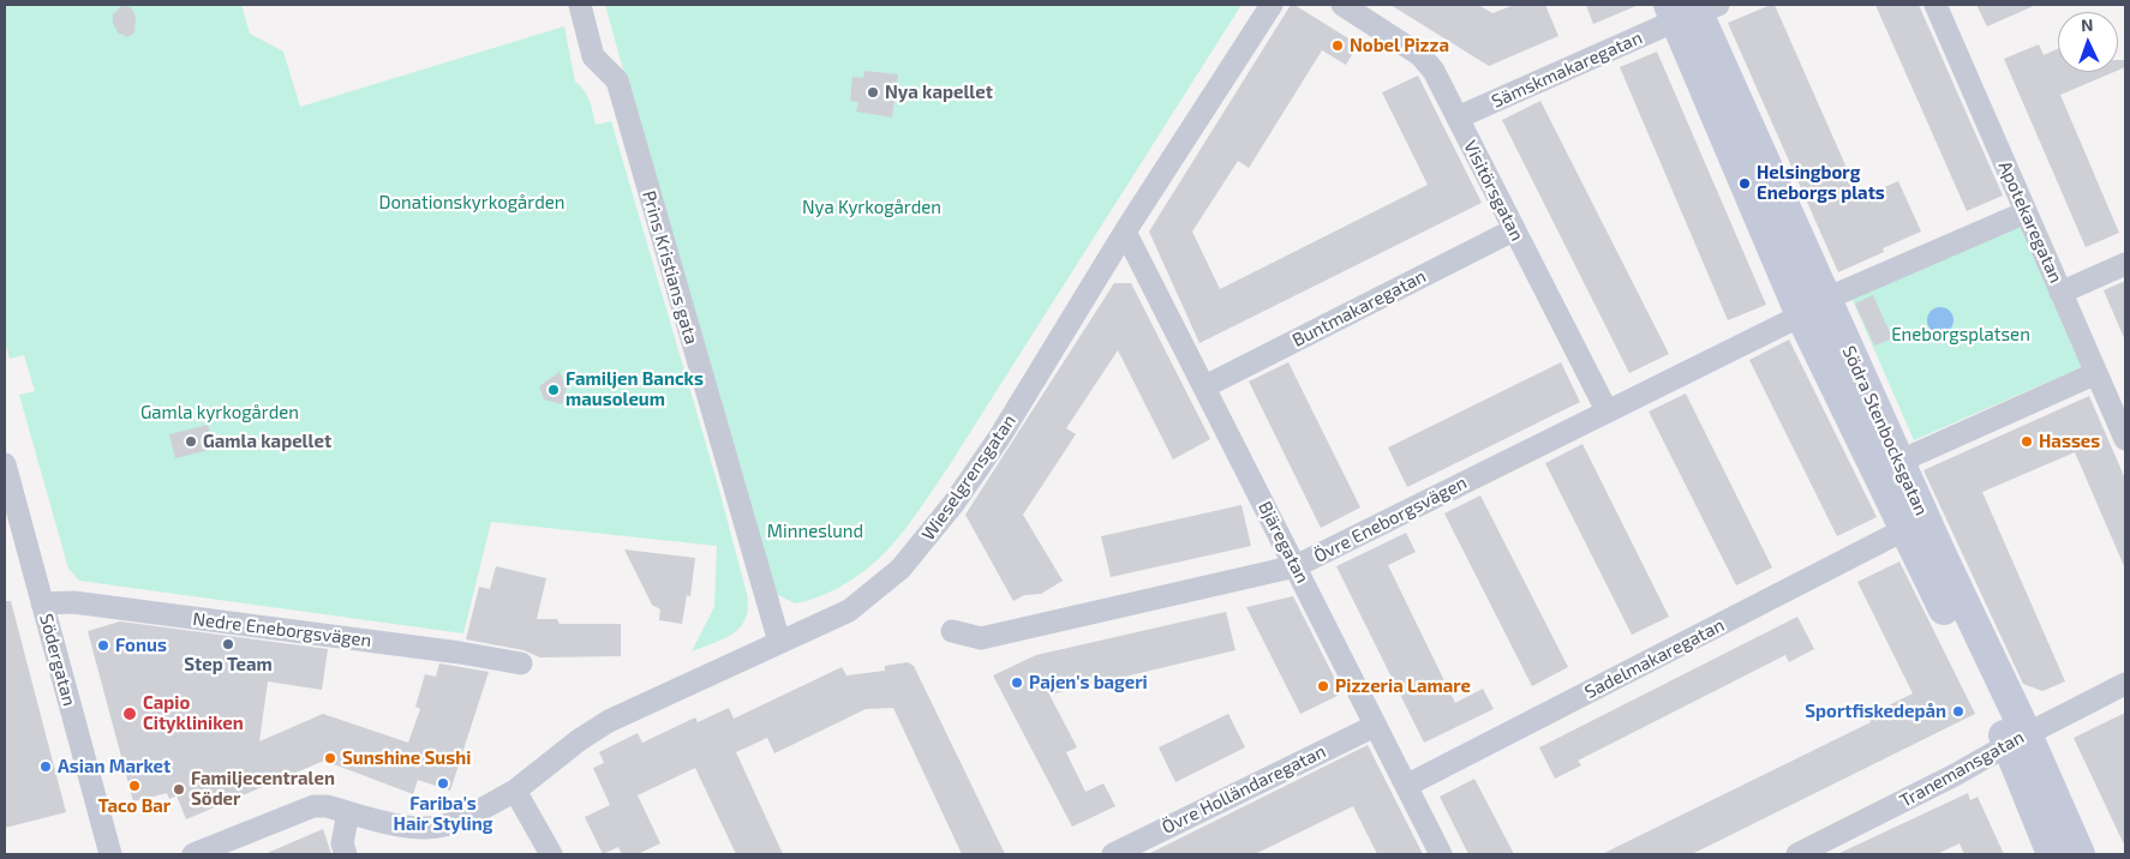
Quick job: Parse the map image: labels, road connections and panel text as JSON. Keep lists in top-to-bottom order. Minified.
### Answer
{"streets":{"main road":["Södra Stenbocksgatan"],"street":["Sämskmakaregatan","Visitörsgatan","Apotekaregatan","Prins Kristians gata","Buntmakaregatan","Wieselgrensgatan","Övre Eneborgsvägen","Bjäregatan","Nedre Eneborgsvägen","Sadelmakaregatan","Södergatan","Tranemansgatan","Övre Holländaregatan"]},"crossings":[["Sämskmakaregatan","Visitörsgatan"],["Sämskmakaregatan","Södra Stenbocksgatan"],["Visitörsgatan","Buntmakaregatan"],["Visitörsgatan","Övre Eneborgsvägen"],["Prins Kristians gata","Wieselgrensgatan"],["Buntmakaregatan","Bjäregatan"],["Södra Stenbocksgatan","Övre Eneborgsvägen"],["Södra Stenbocksgatan","Sadelmakaregatan"],["Södra Stenbocksgatan","Tranemansgatan"],["Wieselgrensgatan","Bjäregatan"],["Övre Eneborgsvägen","Bjäregatan"],["Bjäregatan","Sadelmakaregatan"],["Bjäregatan","Övre Holländaregatan"],["Nedre Eneborgsvägen","Södergatan"]],"parks":["Donationskyrkogården","Nya Kyrkogården","Eneborgsplatsen","Gamla kyrkogården","Minneslund"],"places":["Nobel Pizza","Nya kapellet","Helsingborg Eneborgs plats","Familjen Bancks mausoleum","Gamla kapellet","Hasses","Step Team","Fonus","Pajen's bageri","Pizzeria Lamare","Sportfiskedepån","Capio Citykliniken","Sunshine Sushi","Asian Market","Fariba's Hair Styling","Taco Bar","Familjecentralen Söder"],"north":"top"}
